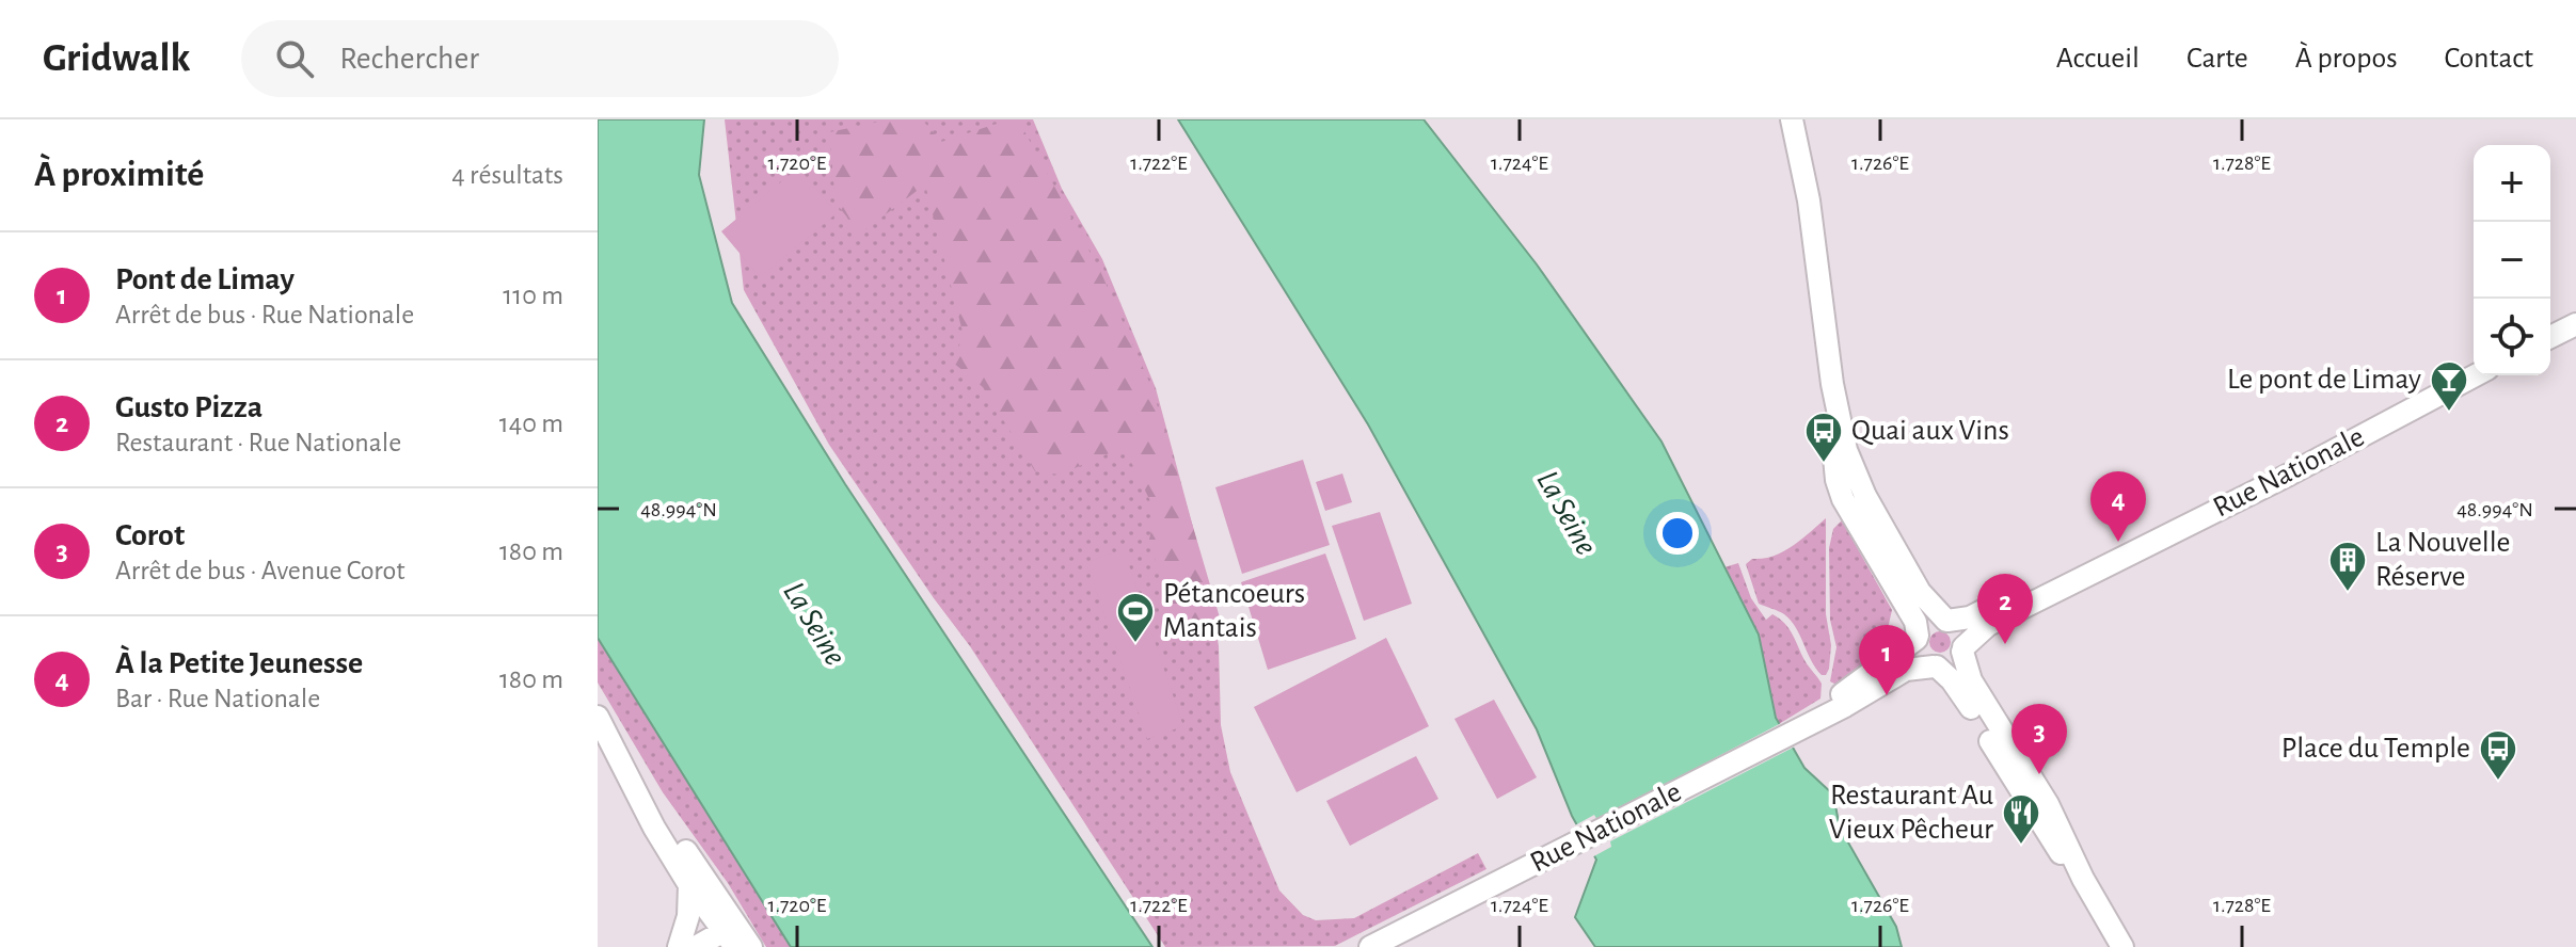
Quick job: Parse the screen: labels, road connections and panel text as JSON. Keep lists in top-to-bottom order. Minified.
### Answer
{"streets":{"main road":["Rue Nationale"]},"water":["La Seine"],"places":{"bar":["Le pont de Limay"],"bus stop":["Quai aux Vins","Place du Temple"],"building":["La Nouvelle Réserve"],"sports":["Pétancoeurs Mantais"],"restaurant":["Restaurant Au Vieux Pêcheur"]},"page":{"header":"Gridwalk","search":"Rechercher","nav":["Accueil","Carte","À propos","Contact"],"heading":["À proximité","4 résultats"],"map_buttons":["+","−"],"list":[{"mark":"1","name":"Pont de Limay","note":"Arrêt de bus · Rue Nationale","value":"110 m"},{"mark":"2","name":"Gusto Pizza","note":"Restaurant · Rue Nationale","value":"140 m"},{"mark":"3","name":"Corot","note":"Arrêt de bus · Avenue Corot","value":"180 m"},{"mark":"4","name":"À la Petite Jeunesse","note":"Bar · Rue Nationale","value":"180 m"}],"pins":["4","2","1","3"]},"coordinates":["1.720°E","1.722°E","1.724°E","1.726°E","1.728°E","48.994°N"]}
